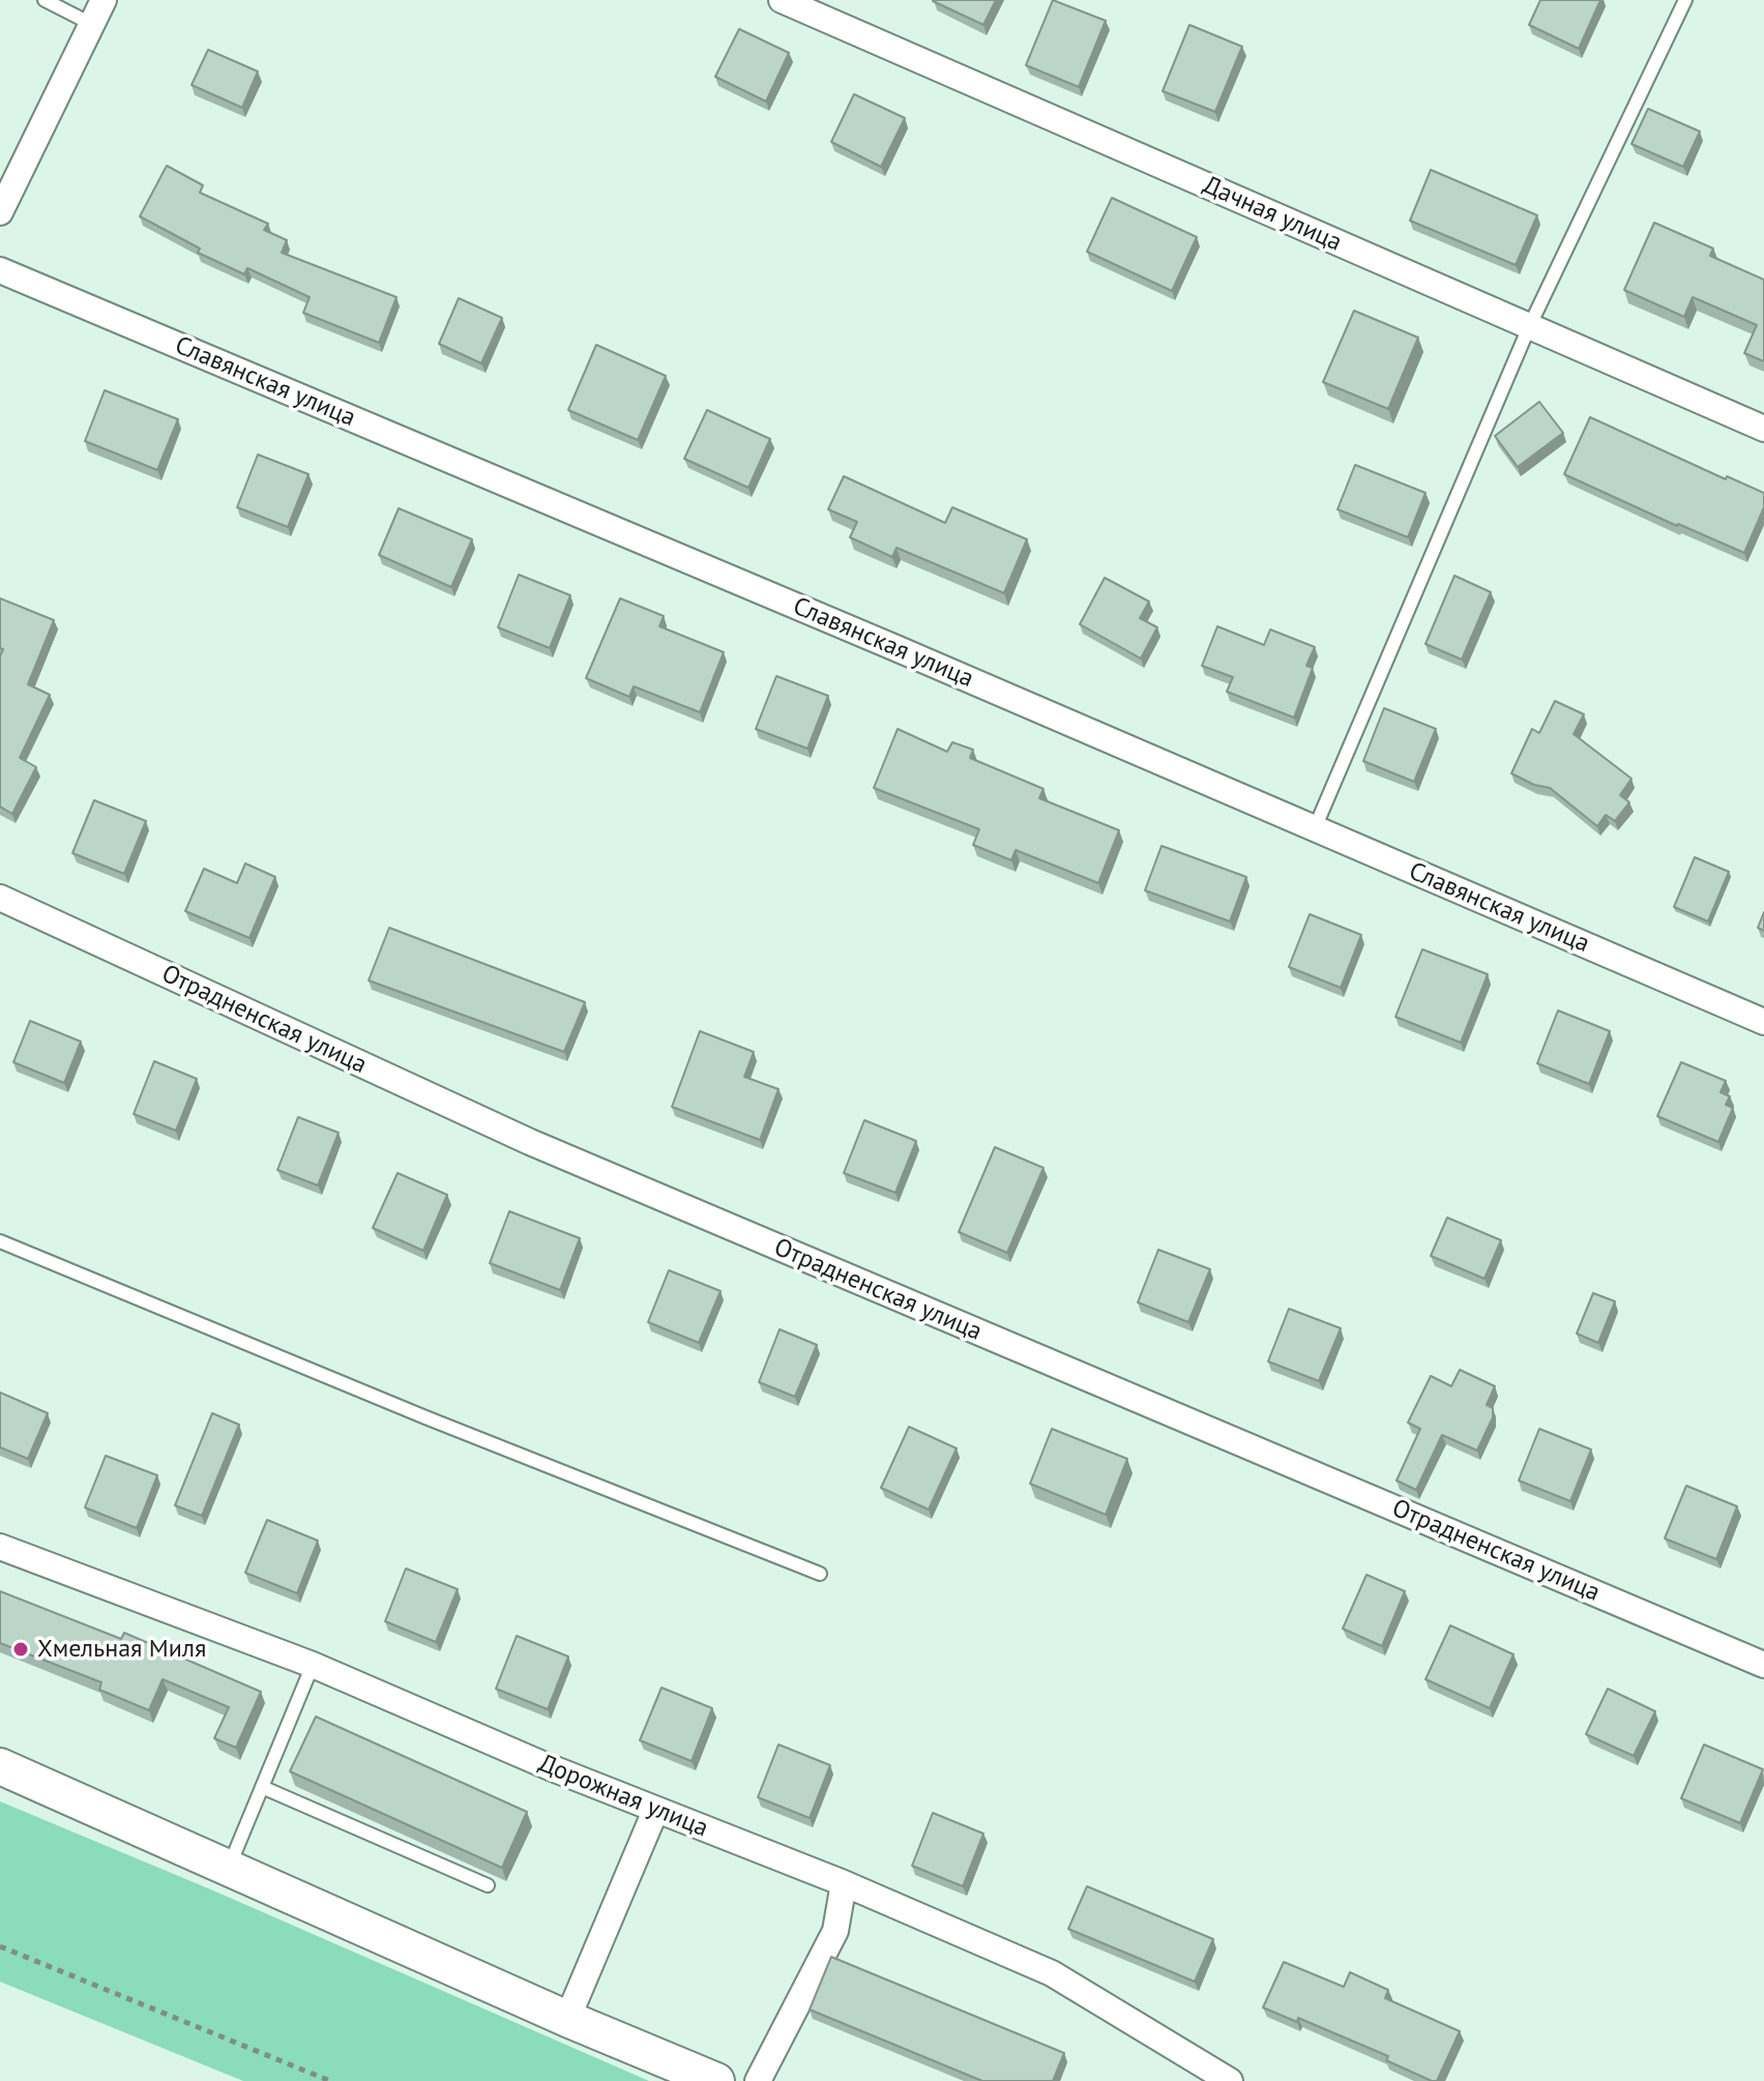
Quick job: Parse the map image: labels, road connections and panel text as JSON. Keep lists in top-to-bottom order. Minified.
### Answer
{"streets":{"street":["Дачная улица","Славянская улица","Отрадненская улица","Дорожная улица"]},"places":["Хмельная Миля"]}
